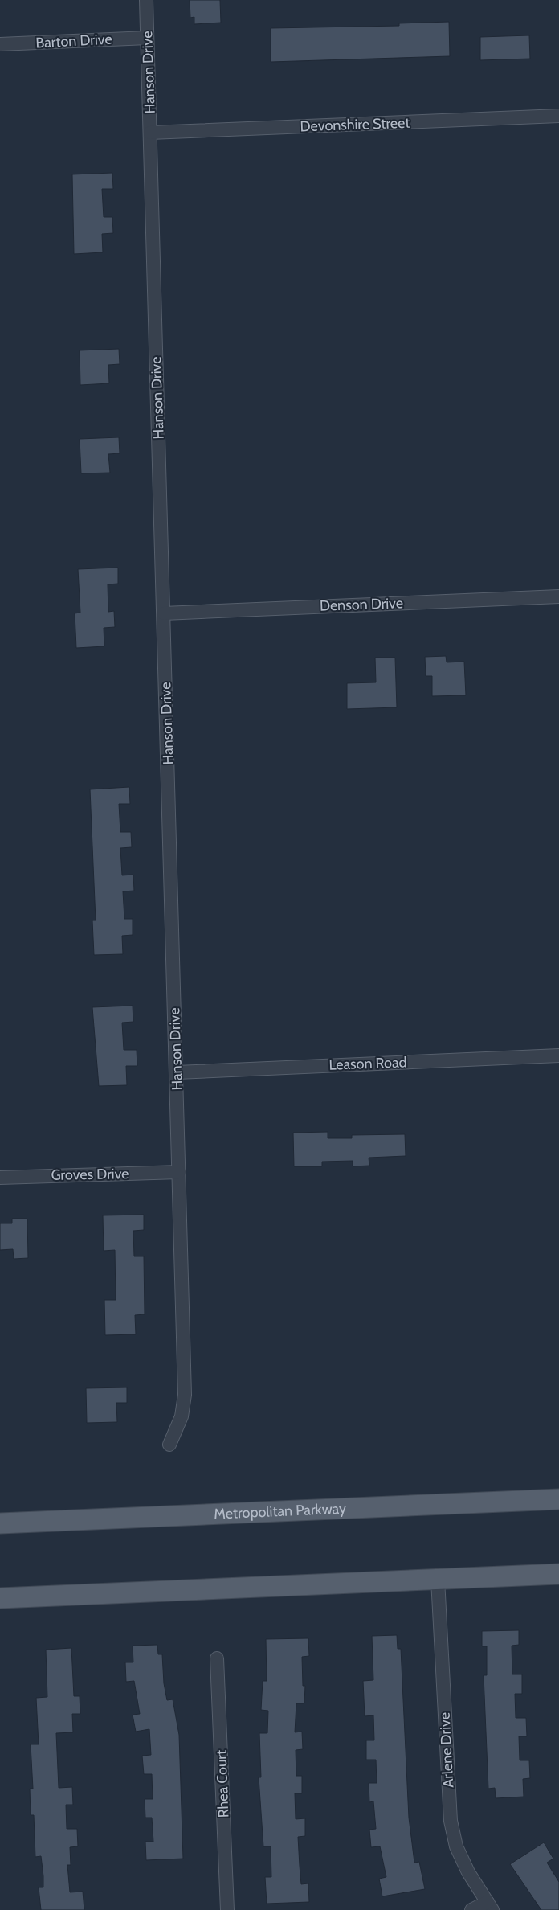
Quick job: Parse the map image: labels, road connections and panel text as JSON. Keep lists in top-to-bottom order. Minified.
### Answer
{"streets":{"main road":["Metropolitan Parkway"],"street":["Barton Drive","Hanson Drive","Devonshire Street","Denson Drive","Leason Road","Groves Drive","Arlene Drive","Rhea Court"]},"crossings":[["Barton Drive","Hanson Drive"],["Hanson Drive","Devonshire Street"],["Hanson Drive","Denson Drive"],["Hanson Drive","Leason Road"],["Hanson Drive","Groves Drive"]]}
